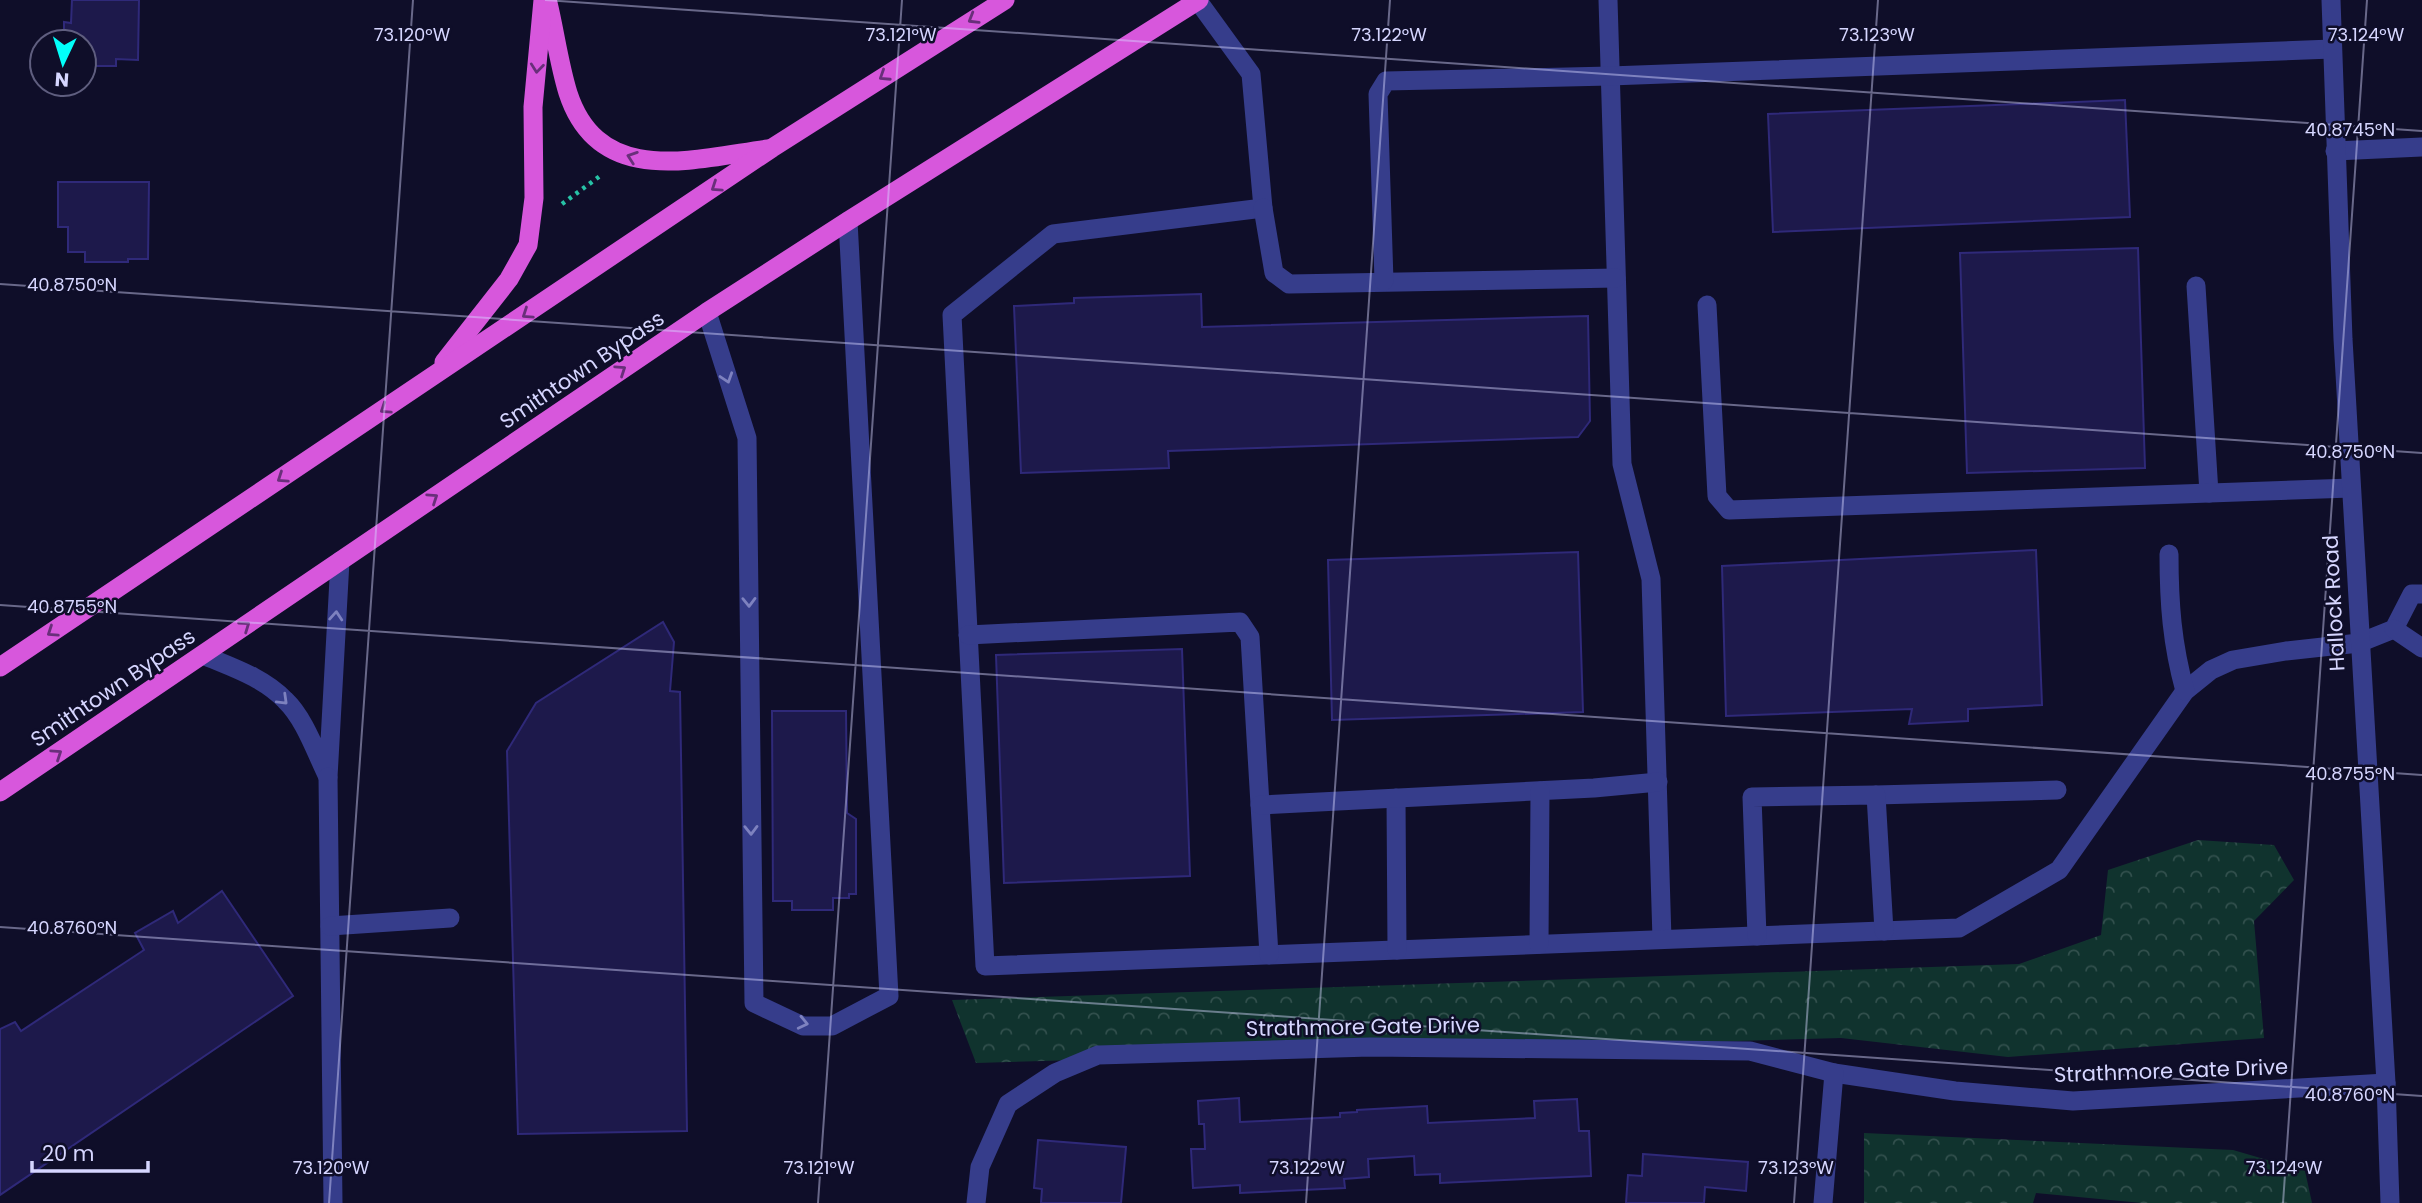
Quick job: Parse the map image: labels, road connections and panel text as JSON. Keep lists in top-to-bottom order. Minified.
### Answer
{"streets":{"highway":["Smithtown Bypass"],"street":["Hallock Road","Strathmore Gate Drive"]},"crossings":[["Hallock Road","Strathmore Gate Drive"]],"scale_bar":"20 m","north":"bottom","coordinates":["73.120°W","73.121°W","73.122°W","73.123°W","73.124°W","40.8745°N","40.8750°N","40.8755°N","40.8760°N"]}
